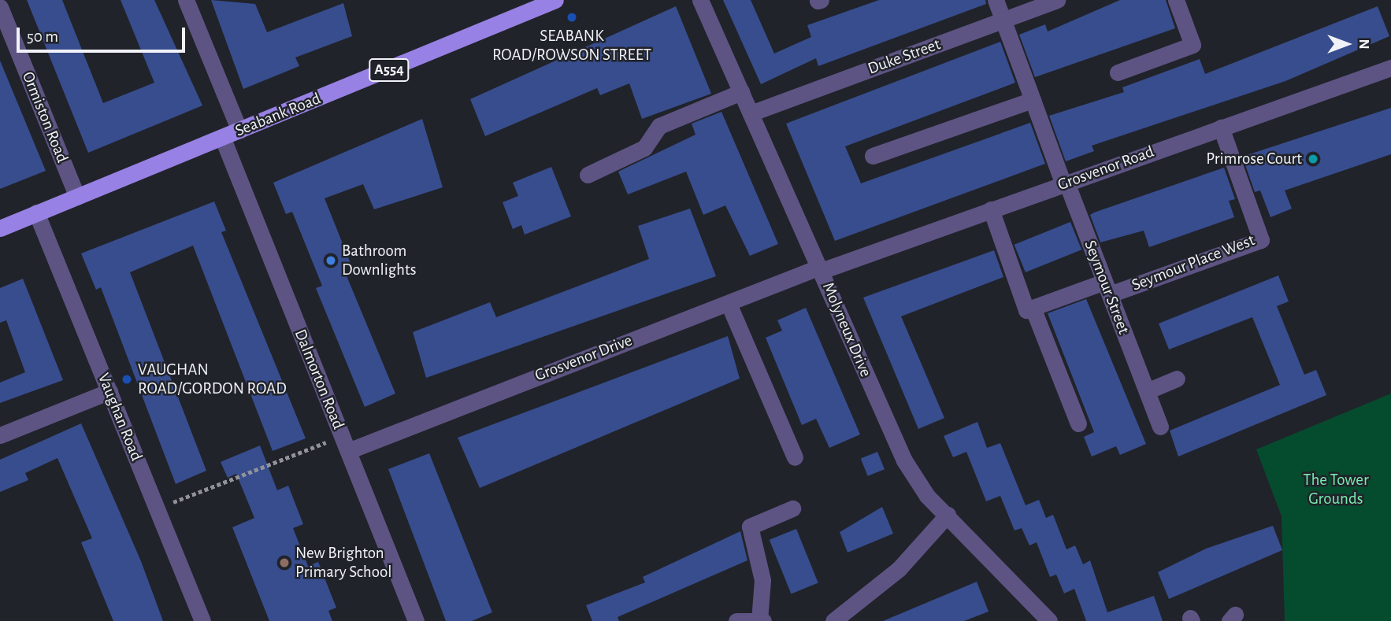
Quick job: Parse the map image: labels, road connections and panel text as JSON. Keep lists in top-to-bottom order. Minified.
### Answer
{"streets":{"main road":["A554","Seabank Road"],"street":["Duke Street","Ormiston Road","Grosvenor Road","Seymour Place West","Seymour Street","Molyneux Drive","Grosvenor Drive","Dalmorton Road","Vaughan Road"]},"crossings":[["Duke Street","Seymour Street"],["Duke Street","Molyneux Drive"],["Seabank Road","Ormiston Road"],["Seabank Road","Dalmorton Road"],["Seabank Road","Vaughan Road"],["Grosvenor Road","Seymour Place West"],["Grosvenor Road","Seymour Street"],["Grosvenor Road","Molyneux Drive"],["Grosvenor Road","Grosvenor Drive"],["Seymour Place West","Seymour Street"],["Molyneux Drive","Grosvenor Drive"],["Grosvenor Drive","Dalmorton Road"]],"parks":["The Tower Grounds"],"places":["SEABANK ROAD/ROWSON STREET","Primrose Court","Bathroom Downlights","VAUGHAN ROAD/GORDON ROAD","New Brighton Primary School"],"scale_bar":"50 m","north":"right"}
